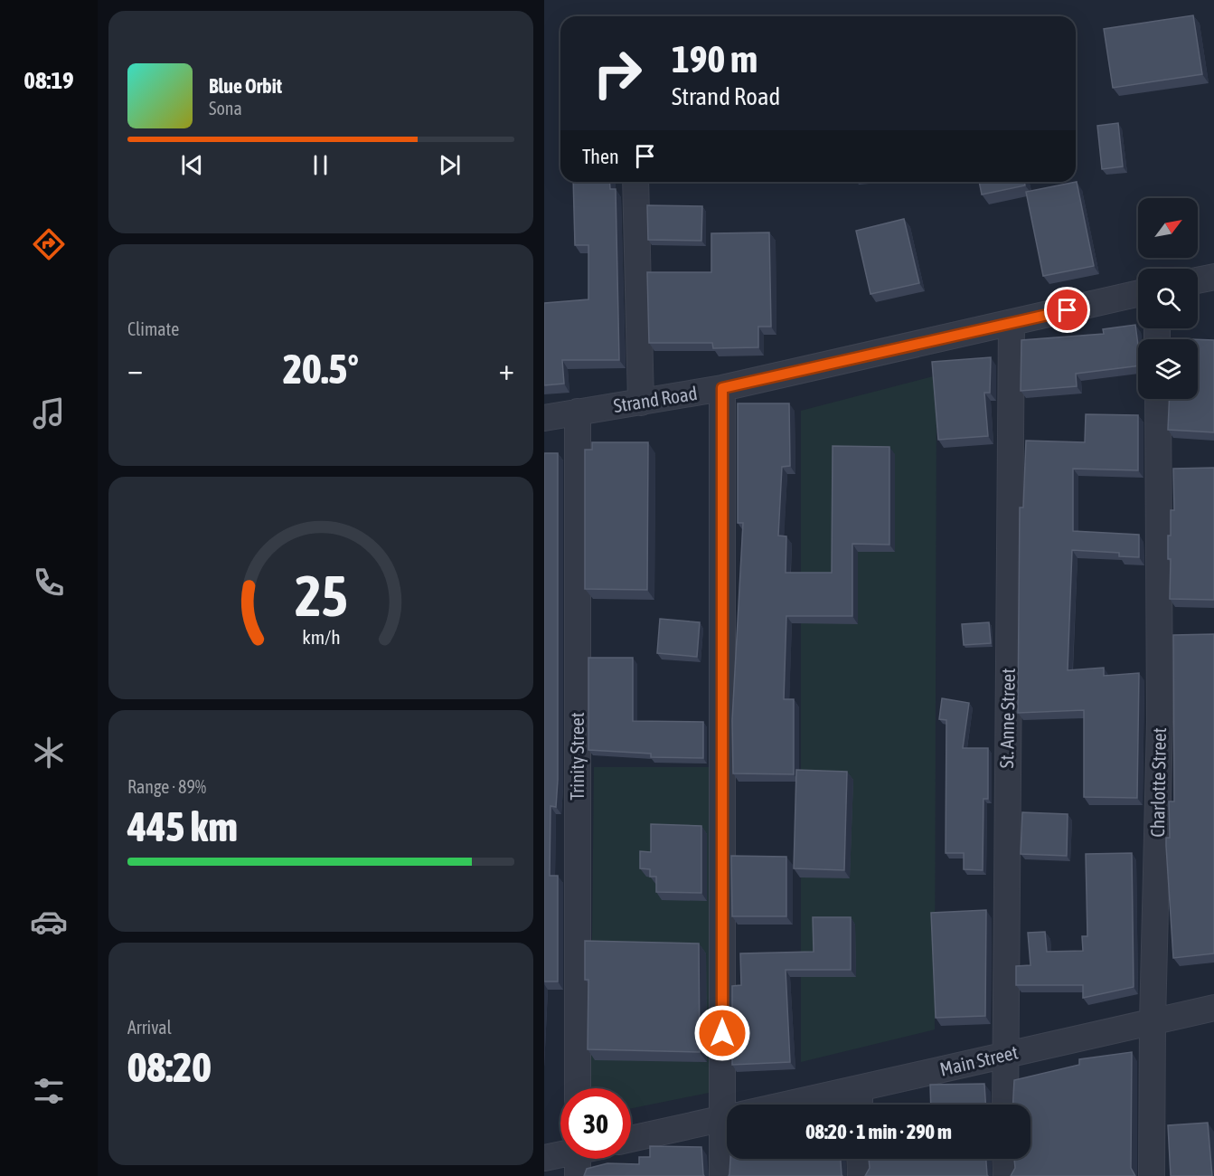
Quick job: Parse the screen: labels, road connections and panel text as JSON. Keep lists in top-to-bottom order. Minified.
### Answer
{"streets":{"street":["Strand Road","St. Anne Street","Trinity Street","Charlotte Street","Main Street"]},"crossings":[["Strand Road","St. Anne Street"],["Strand Road","Trinity Street"],["St. Anne Street","Main Street"],["Charlotte Street","Main Street"]],"north":"top right","page":{"tabs":"08:19","turn":["190 m","Strand Road"],"song":["Blue Orbit","Sona"],"then":"Then","tile":["Climate",["Range · 89%","445 km"],["Arrival","08:20"]],"heat":["−","20.5°","+"],"limit":"30","trip":"08:20 · 1 min · 290 m","gauge":["25","km/h"]}}
